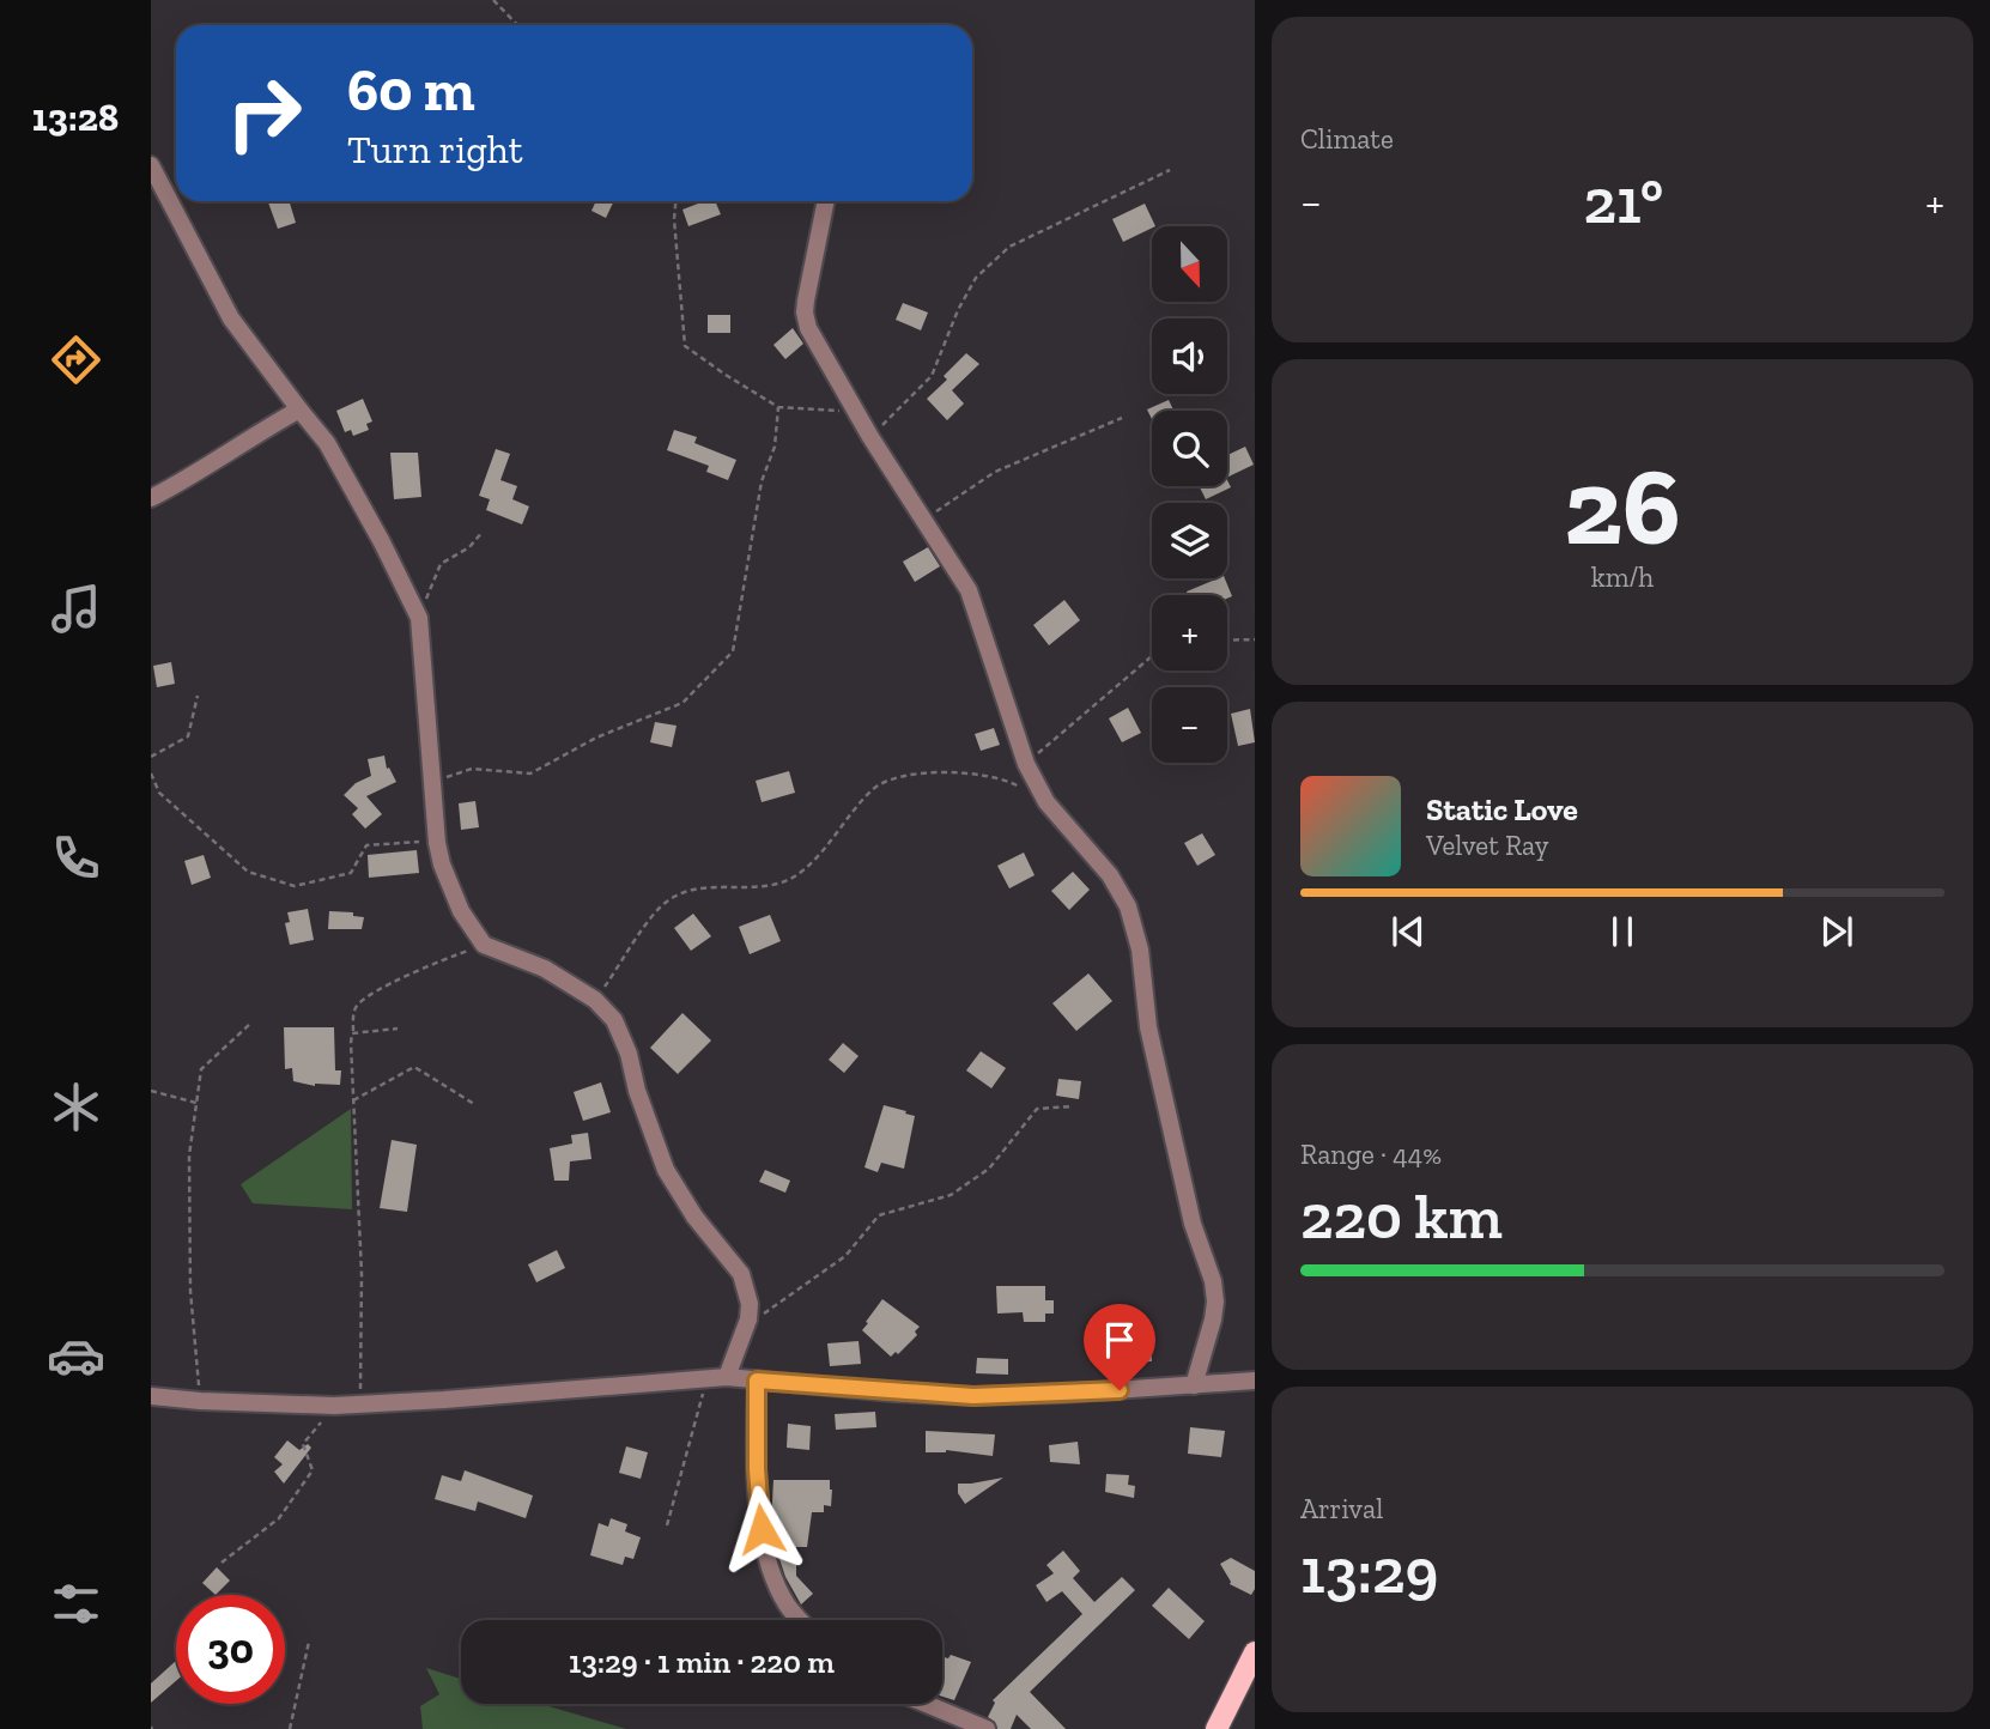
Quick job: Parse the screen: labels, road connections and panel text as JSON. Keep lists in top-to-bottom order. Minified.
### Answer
{"north":"bottom","page":{"tabs":"13:28","tile":["Climate",["26","km/h"],["Range · 44%","220 km"],["Arrival","13:29"]],"turn":["60 m","Turn right"],"heat":["−","21°","+"],"map_buttons":["+","−"],"song":["Static Love","Velvet Ray"],"limit":"30","trip":"13:29 · 1 min · 220 m"}}
